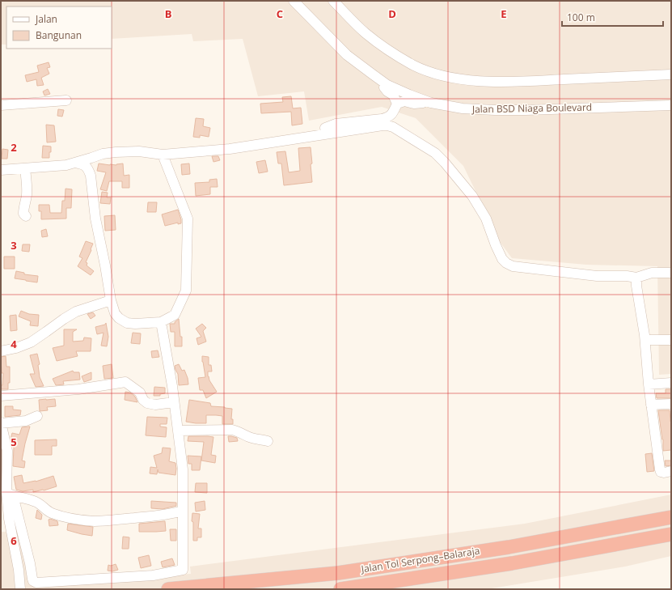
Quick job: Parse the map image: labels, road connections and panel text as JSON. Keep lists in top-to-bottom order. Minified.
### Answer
{"streets":{"highway":["Jalan Tol Serpong–Balaraja"],"street":["Jalan BSD Niaga Boulevard"]},"legend":["Jalan","Bangunan"],"scale_bar":"100 m","grid":{"columns":["B","C","D","E"],"rows":["2","3","4","5","6"]}}
